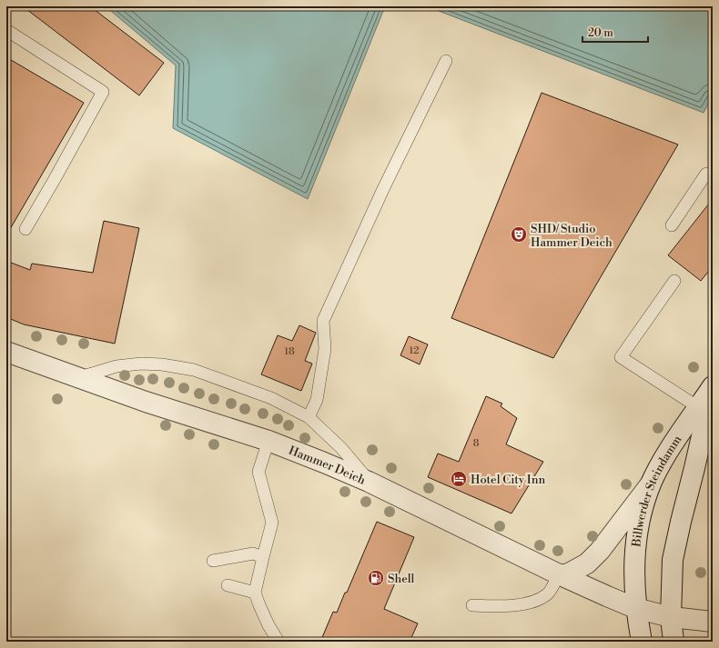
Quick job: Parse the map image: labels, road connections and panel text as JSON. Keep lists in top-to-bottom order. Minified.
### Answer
{"streets":{"street":["Hammer Deich","Billwerder Steindamm"]},"crossings":[["Hammer Deich","Billwerder Steindamm"]],"places":{"theatre":["SHD/ Studio Hammer Deich"],"hotel":["Hotel City Inn"],"fuel station":["Shell"]},"house_numbers":["12","18","8"],"scale_bar":"20 m"}
